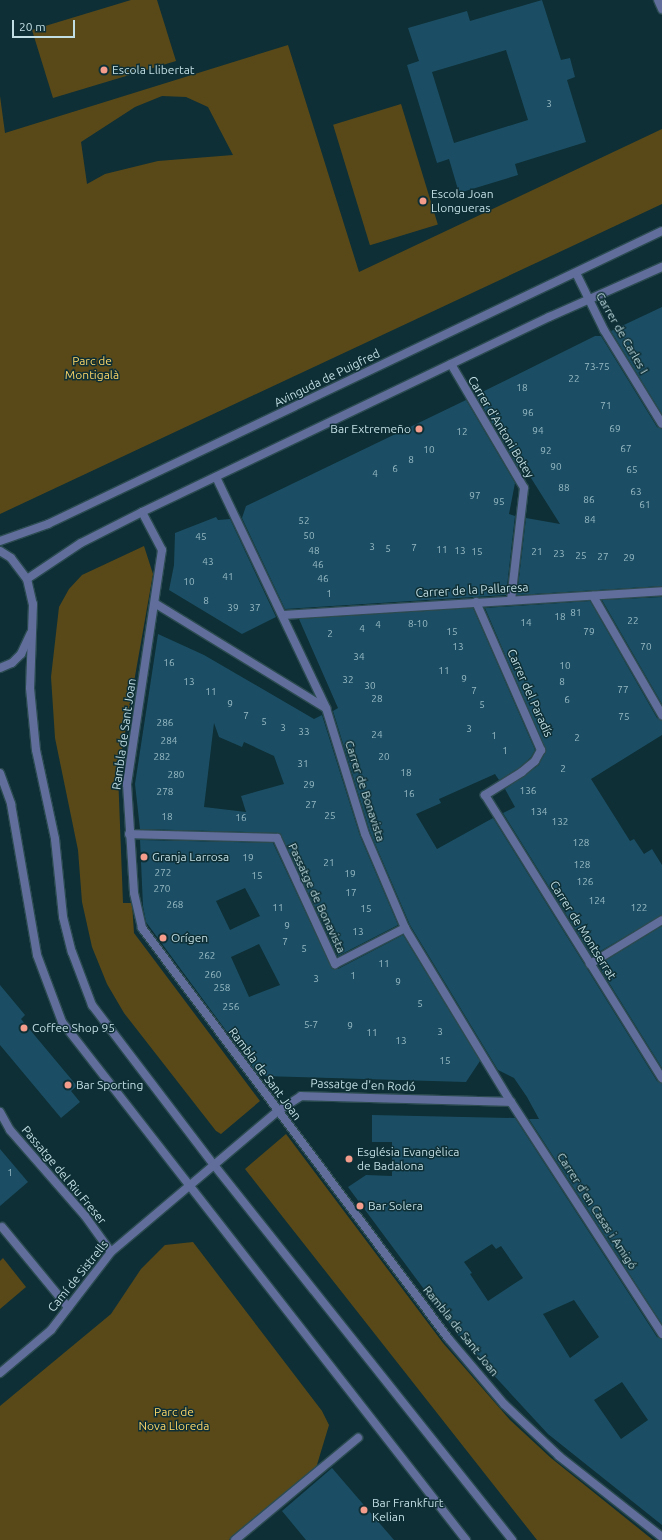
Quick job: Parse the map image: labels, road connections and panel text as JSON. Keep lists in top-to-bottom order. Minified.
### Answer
{"streets":{"street":["Carrer de Carles I","Avinguda de Puigfred","Carrer d'Antoni Botey","Carrer de la Pallaresa","Carrer del Paradís","Rambla de Sant Joan","Carrer de Bonavista","Passatge de Bonavista","Carrer de Montserrat","Passatge d'en Rodó","Passatge del Riu Freser","Carrer d'en Casas i Amigó","Camí de Sistrells"]},"crossings":[["Carrer de Carles I","Avinguda de Puigfred"],["Carrer d'Antoni Botey","Carrer de la Pallaresa"],["Carrer de la Pallaresa","Carrer del Paradís"],["Carrer de la Pallaresa","Carrer de Bonavista"],["Carrer del Paradís","Carrer de Montserrat"],["Rambla de Sant Joan","Passatge de Bonavista"],["Rambla de Sant Joan","Passatge d'en Rodó"],["Carrer de Bonavista","Passatge de Bonavista"],["Carrer de Bonavista","Passatge d'en Rodó"],["Carrer de Bonavista","Carrer d'en Casas i Amigó"],["Passatge d'en Rodó","Carrer d'en Casas i Amigó"],["Passatge d'en Rodó","Camí de Sistrells"],["Passatge del Riu Freser","Camí de Sistrells"]],"parks":["Parc de Montigalà","Parc de Nova Lloreda"],"places":["Escola Llibertat","Escola Joan Llongueras","Bar Extremeño","Granja Larrosa","Orígen","Coffee Shop 95","Bar Sporting","Església Evangèlica de Badalona","Bar Solera","Bar Frankfurt Kelian"],"house_numbers":["3","73-75","22","18","71","96","69","94","12","67","10","92","8","90","6","65","4","88","63","97","86","95","61","84","52","50","45","3","7","5","11","48","13","15","21","23","25","27","29","43","46","41","46","10","1","8","39","37","81","18","22","14","8-10","4","4","15","79","2","13","70","34","16","10","11","9","32","13","8","30","77","7","11","28","6","9","5","7","75","5","286","3","3","33","24","1","2","284","1","282","20","31","2","18","280","29","136","278","16","27","134","25","18","16","132","128","19","21","128","272","19","15","126","270","17","124","268","11","122","15","9","13","7","5","262","11","260","1","3","9","258","5","256","5-7","9","3","11","13","15","1"],"scale_bar":"20 m"}
